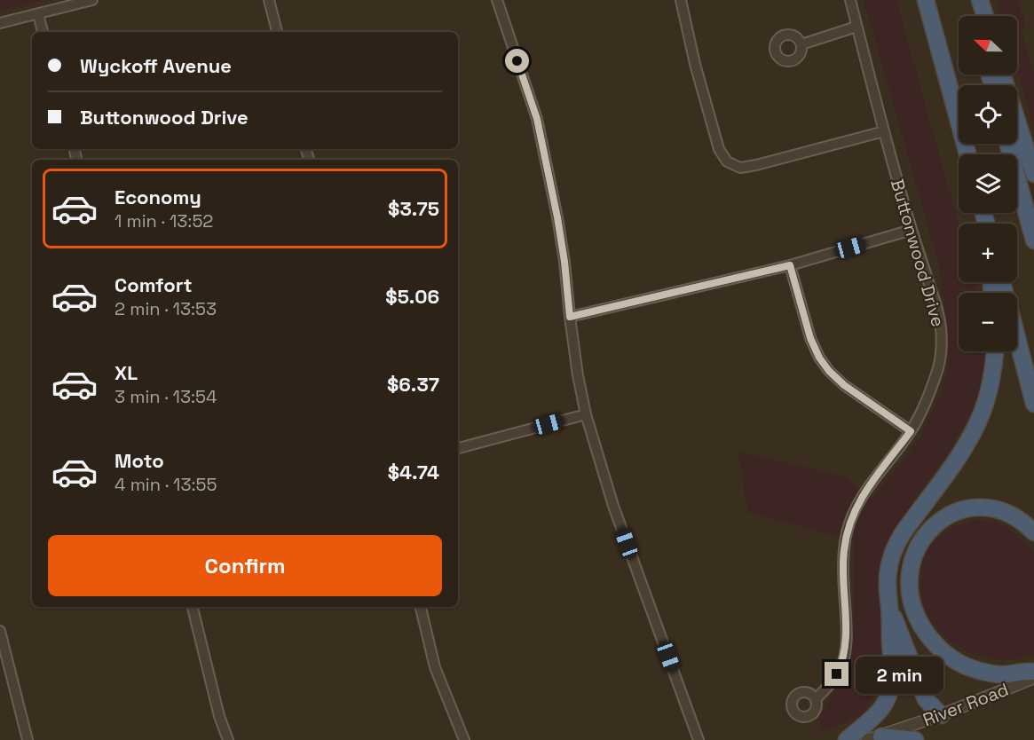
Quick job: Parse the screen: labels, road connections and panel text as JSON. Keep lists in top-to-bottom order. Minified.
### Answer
{"streets":{"street":["Buttonwood Drive","River Road"]},"north":"left","page":{"map_buttons":["+","−"],"banner":["Wyckoff Avenue","Buttonwood Drive"],"list":[{"name":"Economy","note":"1 min · 13:52","value":"$3.75"},{"name":"Comfort","note":"2 min · 13:53","value":"$5.06"},{"name":"XL","note":"3 min · 13:54","value":"$6.37"},{"name":"Moto","note":"4 min · 13:55","value":"$4.74"}],"buttons":"Confirm","bubble":"2 min"}}
